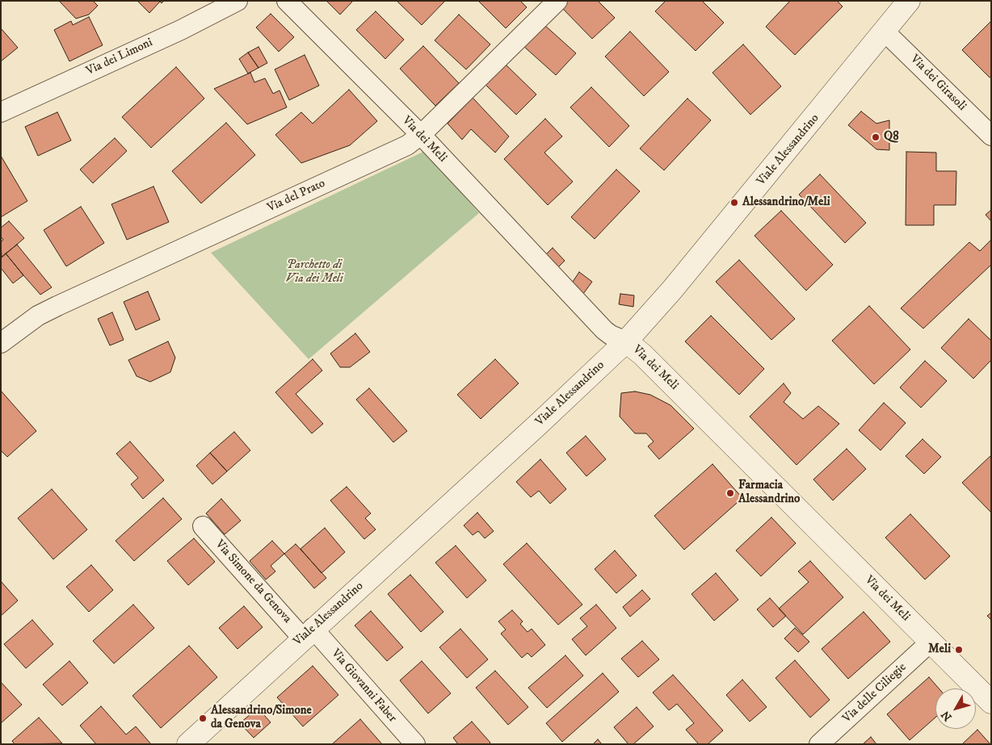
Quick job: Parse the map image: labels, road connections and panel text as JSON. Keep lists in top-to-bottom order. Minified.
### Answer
{"streets":{"street":["Via dei Limoni","Via dei Girasoli","Via dei Meli","Viale Alessandrino","Via del Prato","Via Simone da Genova","Via Giovanni Faber","Via delle Ciliegie"]},"crossings":[["Via dei Girasoli","Viale Alessandrino"],["Via dei Meli","Viale Alessandrino"],["Via dei Meli","Via del Prato"],["Via dei Meli","Via delle Ciliegie"],["Viale Alessandrino","Via Simone da Genova"],["Viale Alessandrino","Via Giovanni Faber"],["Via Simone da Genova","Via Giovanni Faber"]],"parks":["Parchetto di Via dei Meli"],"places":["Q8","Alessandrino/Meli","Farmacia Alessandrino","Meli","Alessandrino/Simone da Genova"],"north":"bottom left"}
